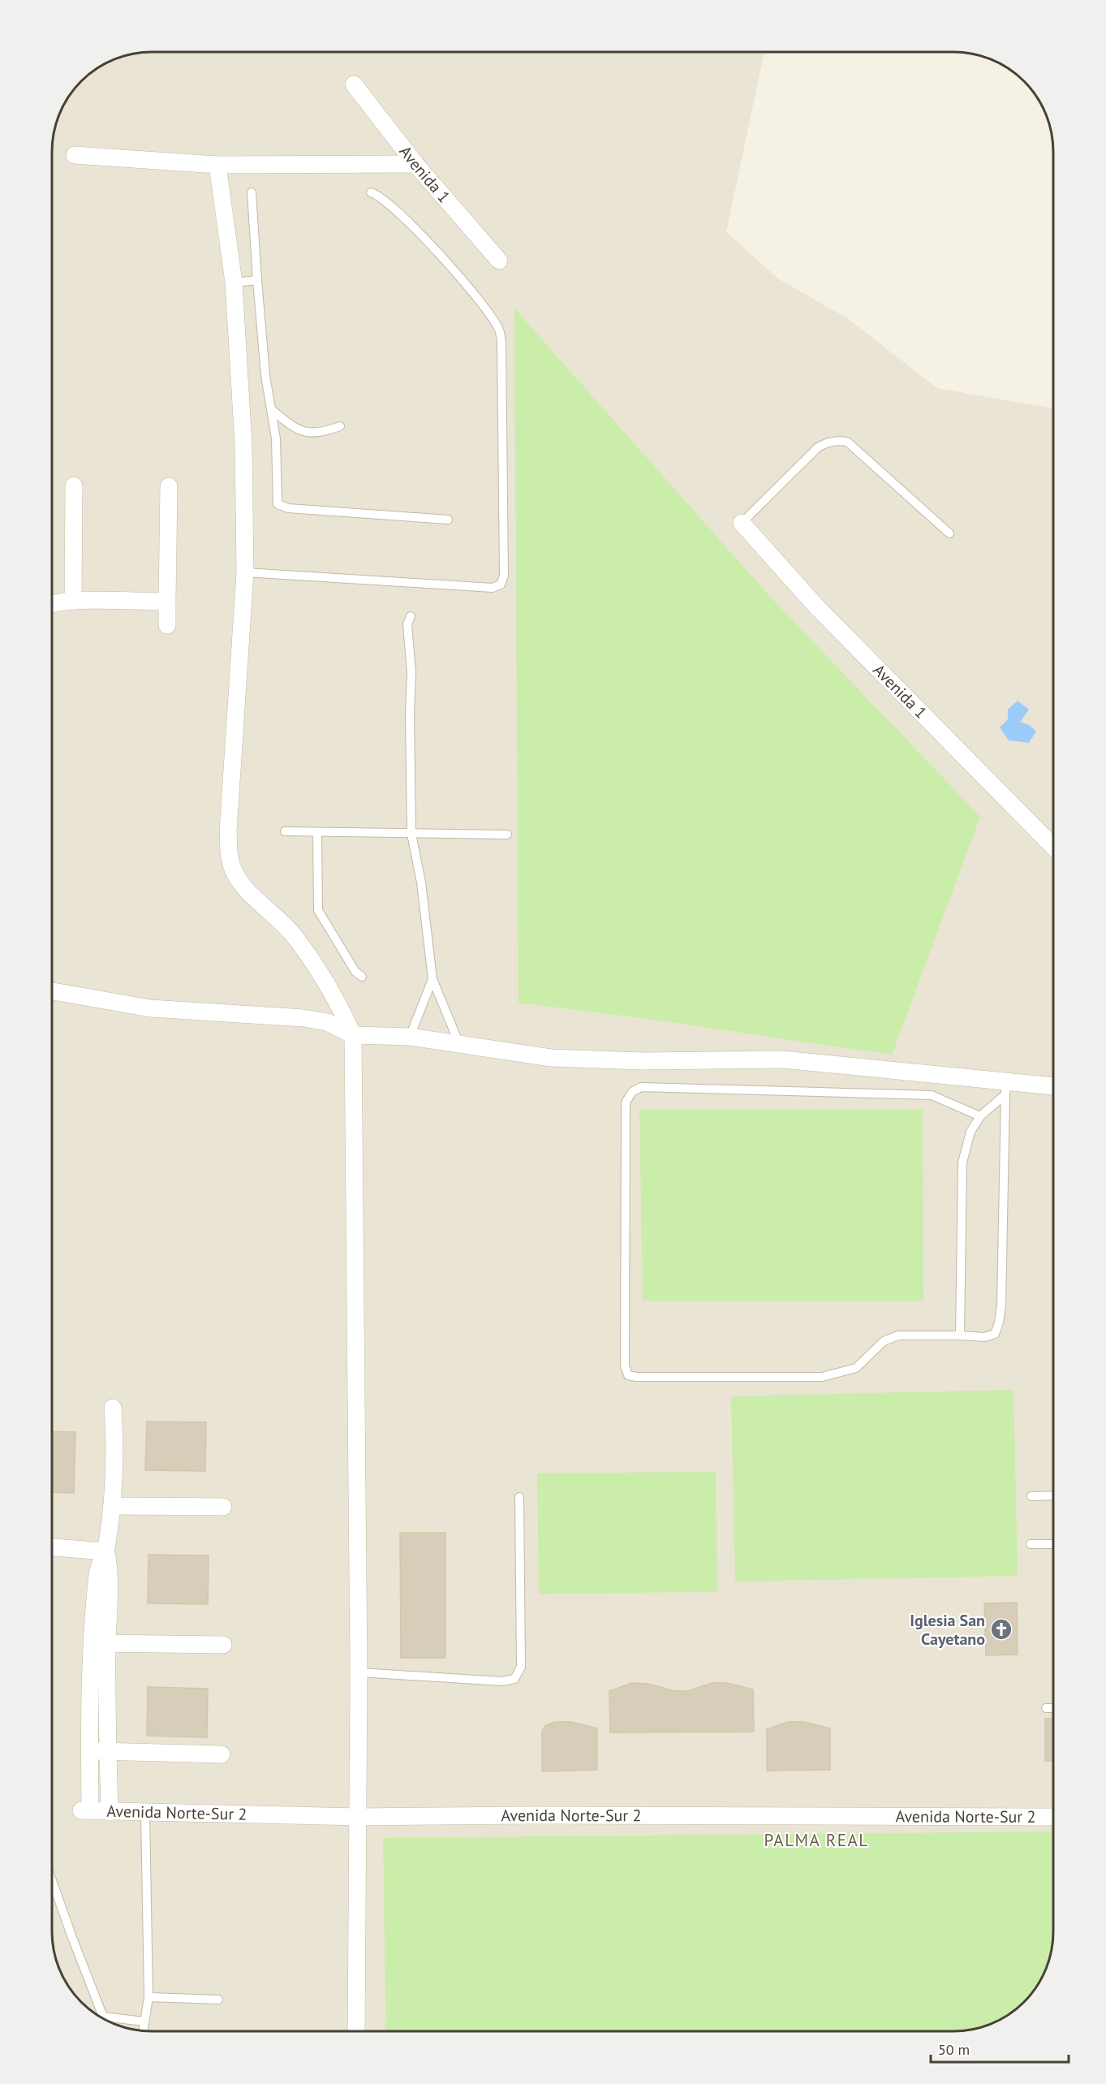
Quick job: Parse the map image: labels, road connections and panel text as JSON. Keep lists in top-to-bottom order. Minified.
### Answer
{"streets":{"street":["Avenida 1","Avenida Norte-Sur 2"]},"districts":["PALMA REAL"],"places":{"church":["Iglesia San Cayetano"]},"scale_bar":"50 m"}
